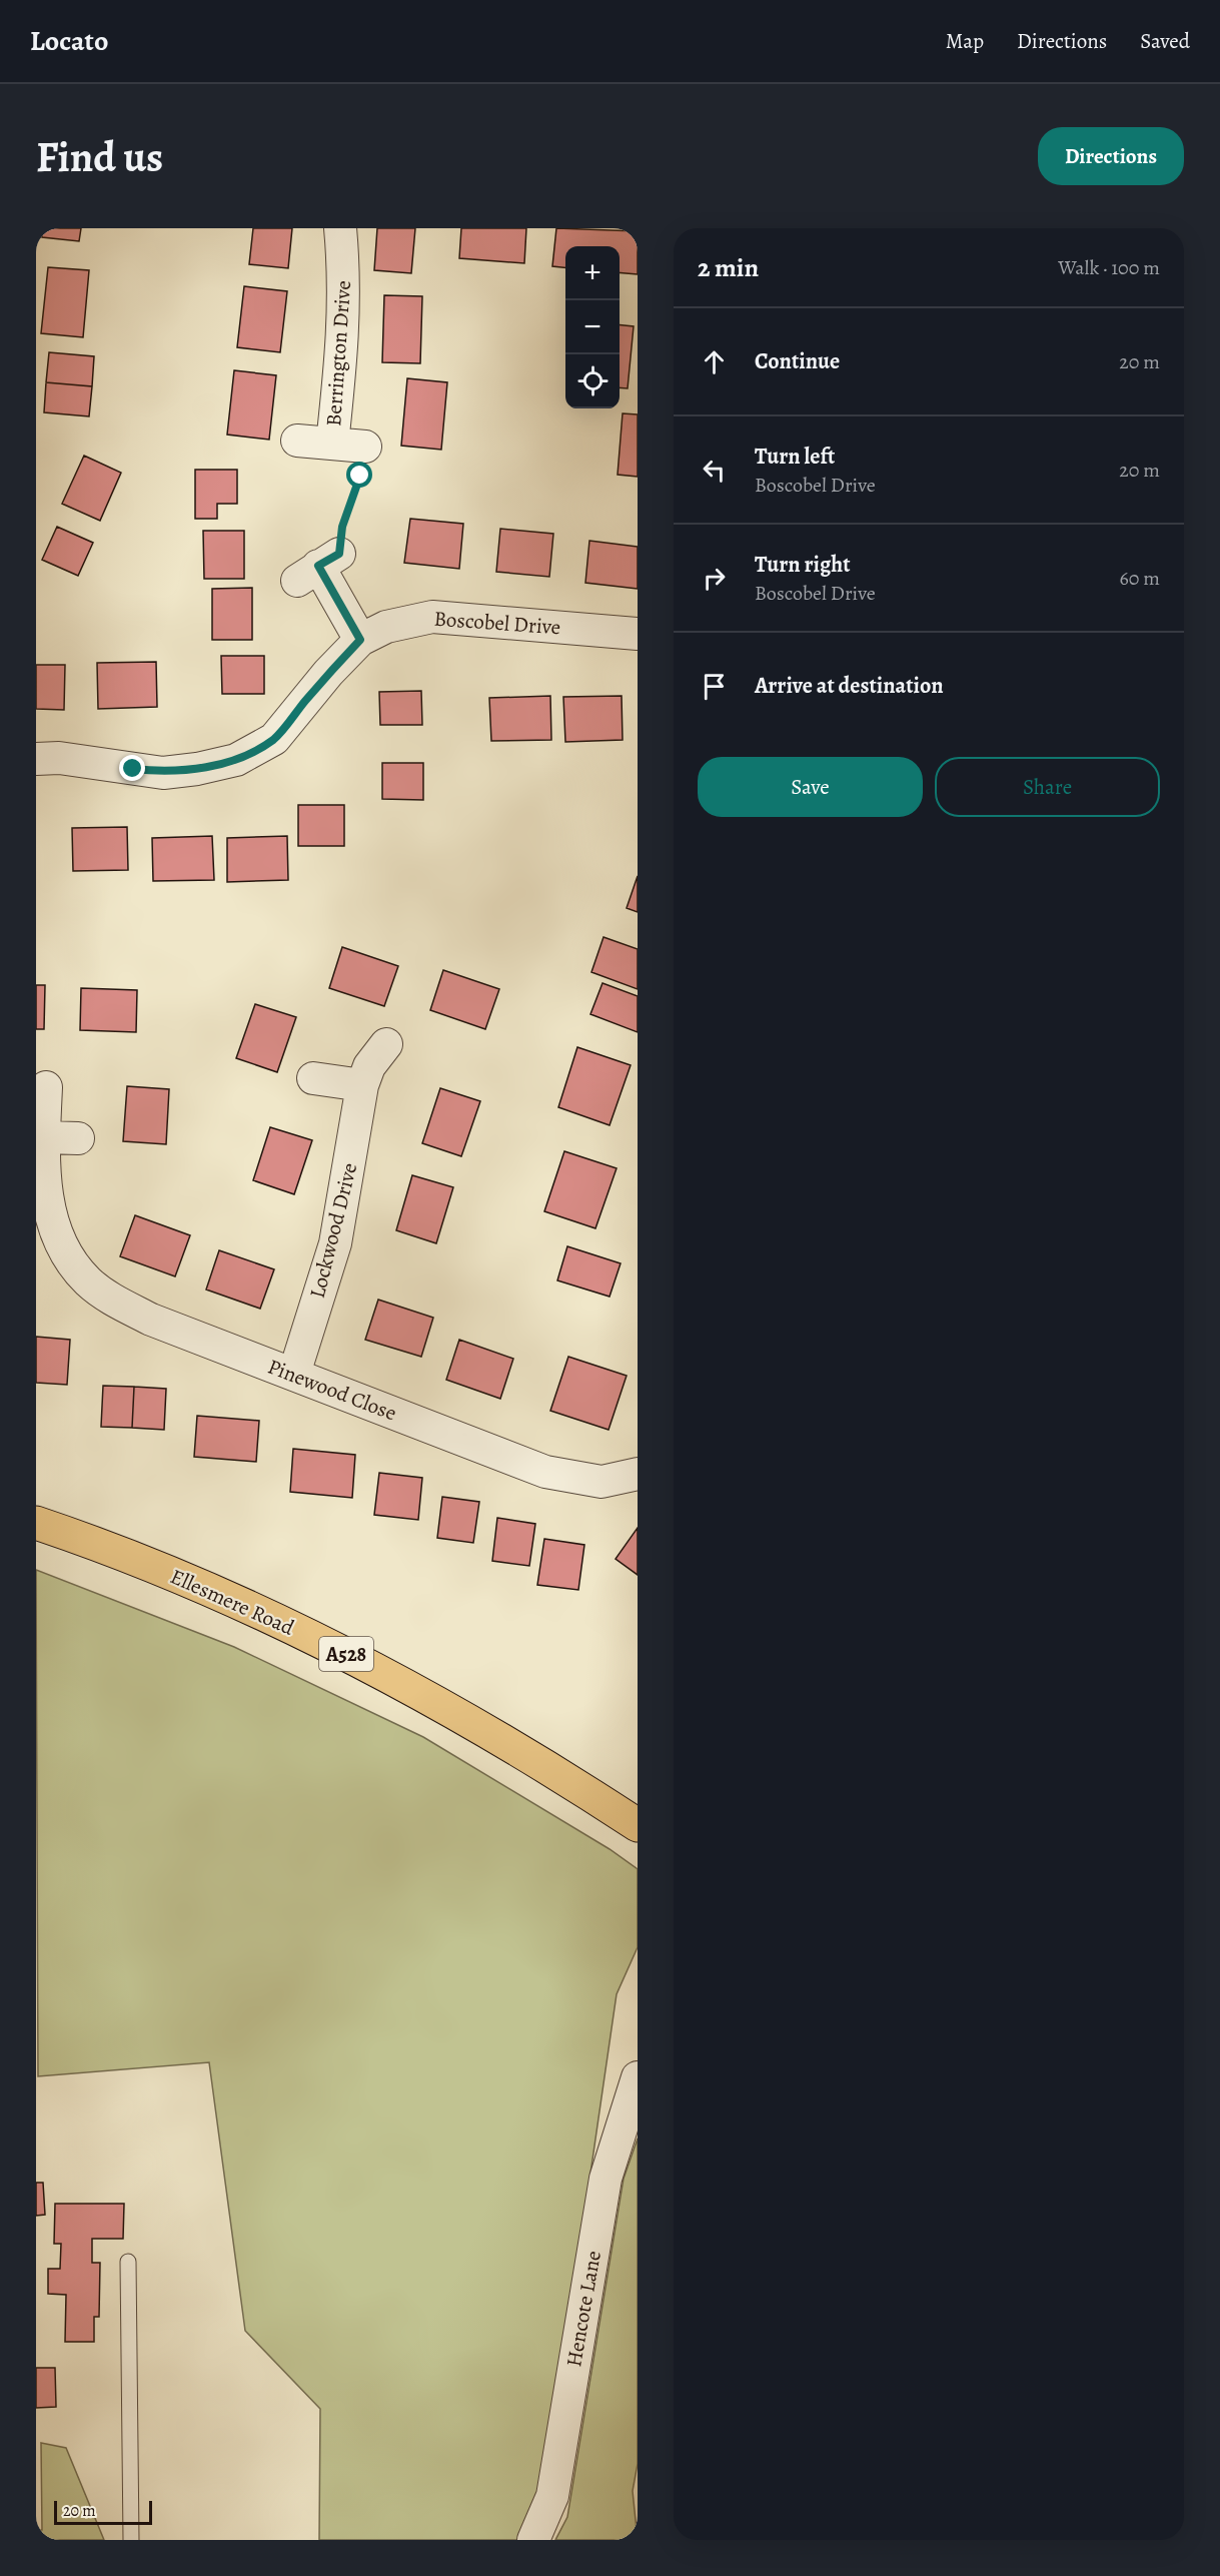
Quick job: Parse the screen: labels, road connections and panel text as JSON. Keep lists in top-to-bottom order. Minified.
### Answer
{"streets":{"main road":["Ellesmere Road","A528"],"street":["Berrington Drive","Boscobel Drive","Lockwood Drive","Pinewood Close","Hencote Lane"]},"crossings":[["Lockwood Drive","Pinewood Close"]],"scale_bar":"20 m","page":{"header":"Locato","nav":["Map","Directions","Saved"],"buttons":["Directions",["Save","Share"]],"title":"Find us","heading":["2 min","Walk · 100 m"],"map_buttons":["+","−"],"list":[["Continue","20 m"],["Turn left","Boscobel Drive","20 m"],["Turn right","Boscobel Drive","60 m"],"Arrive at destination"],"scale":"20 m"}}
